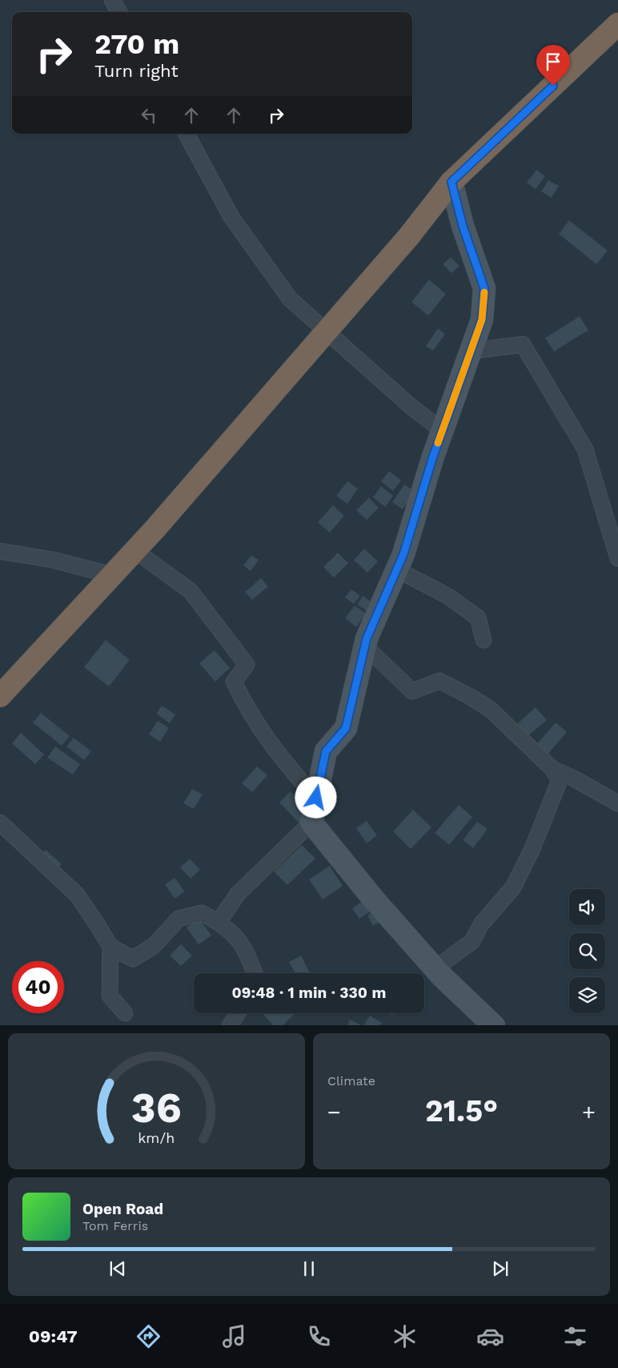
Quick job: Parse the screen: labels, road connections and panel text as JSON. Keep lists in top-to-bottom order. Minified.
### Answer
{"page":{"turn":["270 m","Turn right"],"limit":"40","trip":"09:48 · 1 min · 330 m","tile":"Climate","heat":["−","21.5°","+"],"song":["Open Road","Tom Ferris"],"tabs":"09:47","gauge":["36","km/h"]}}
